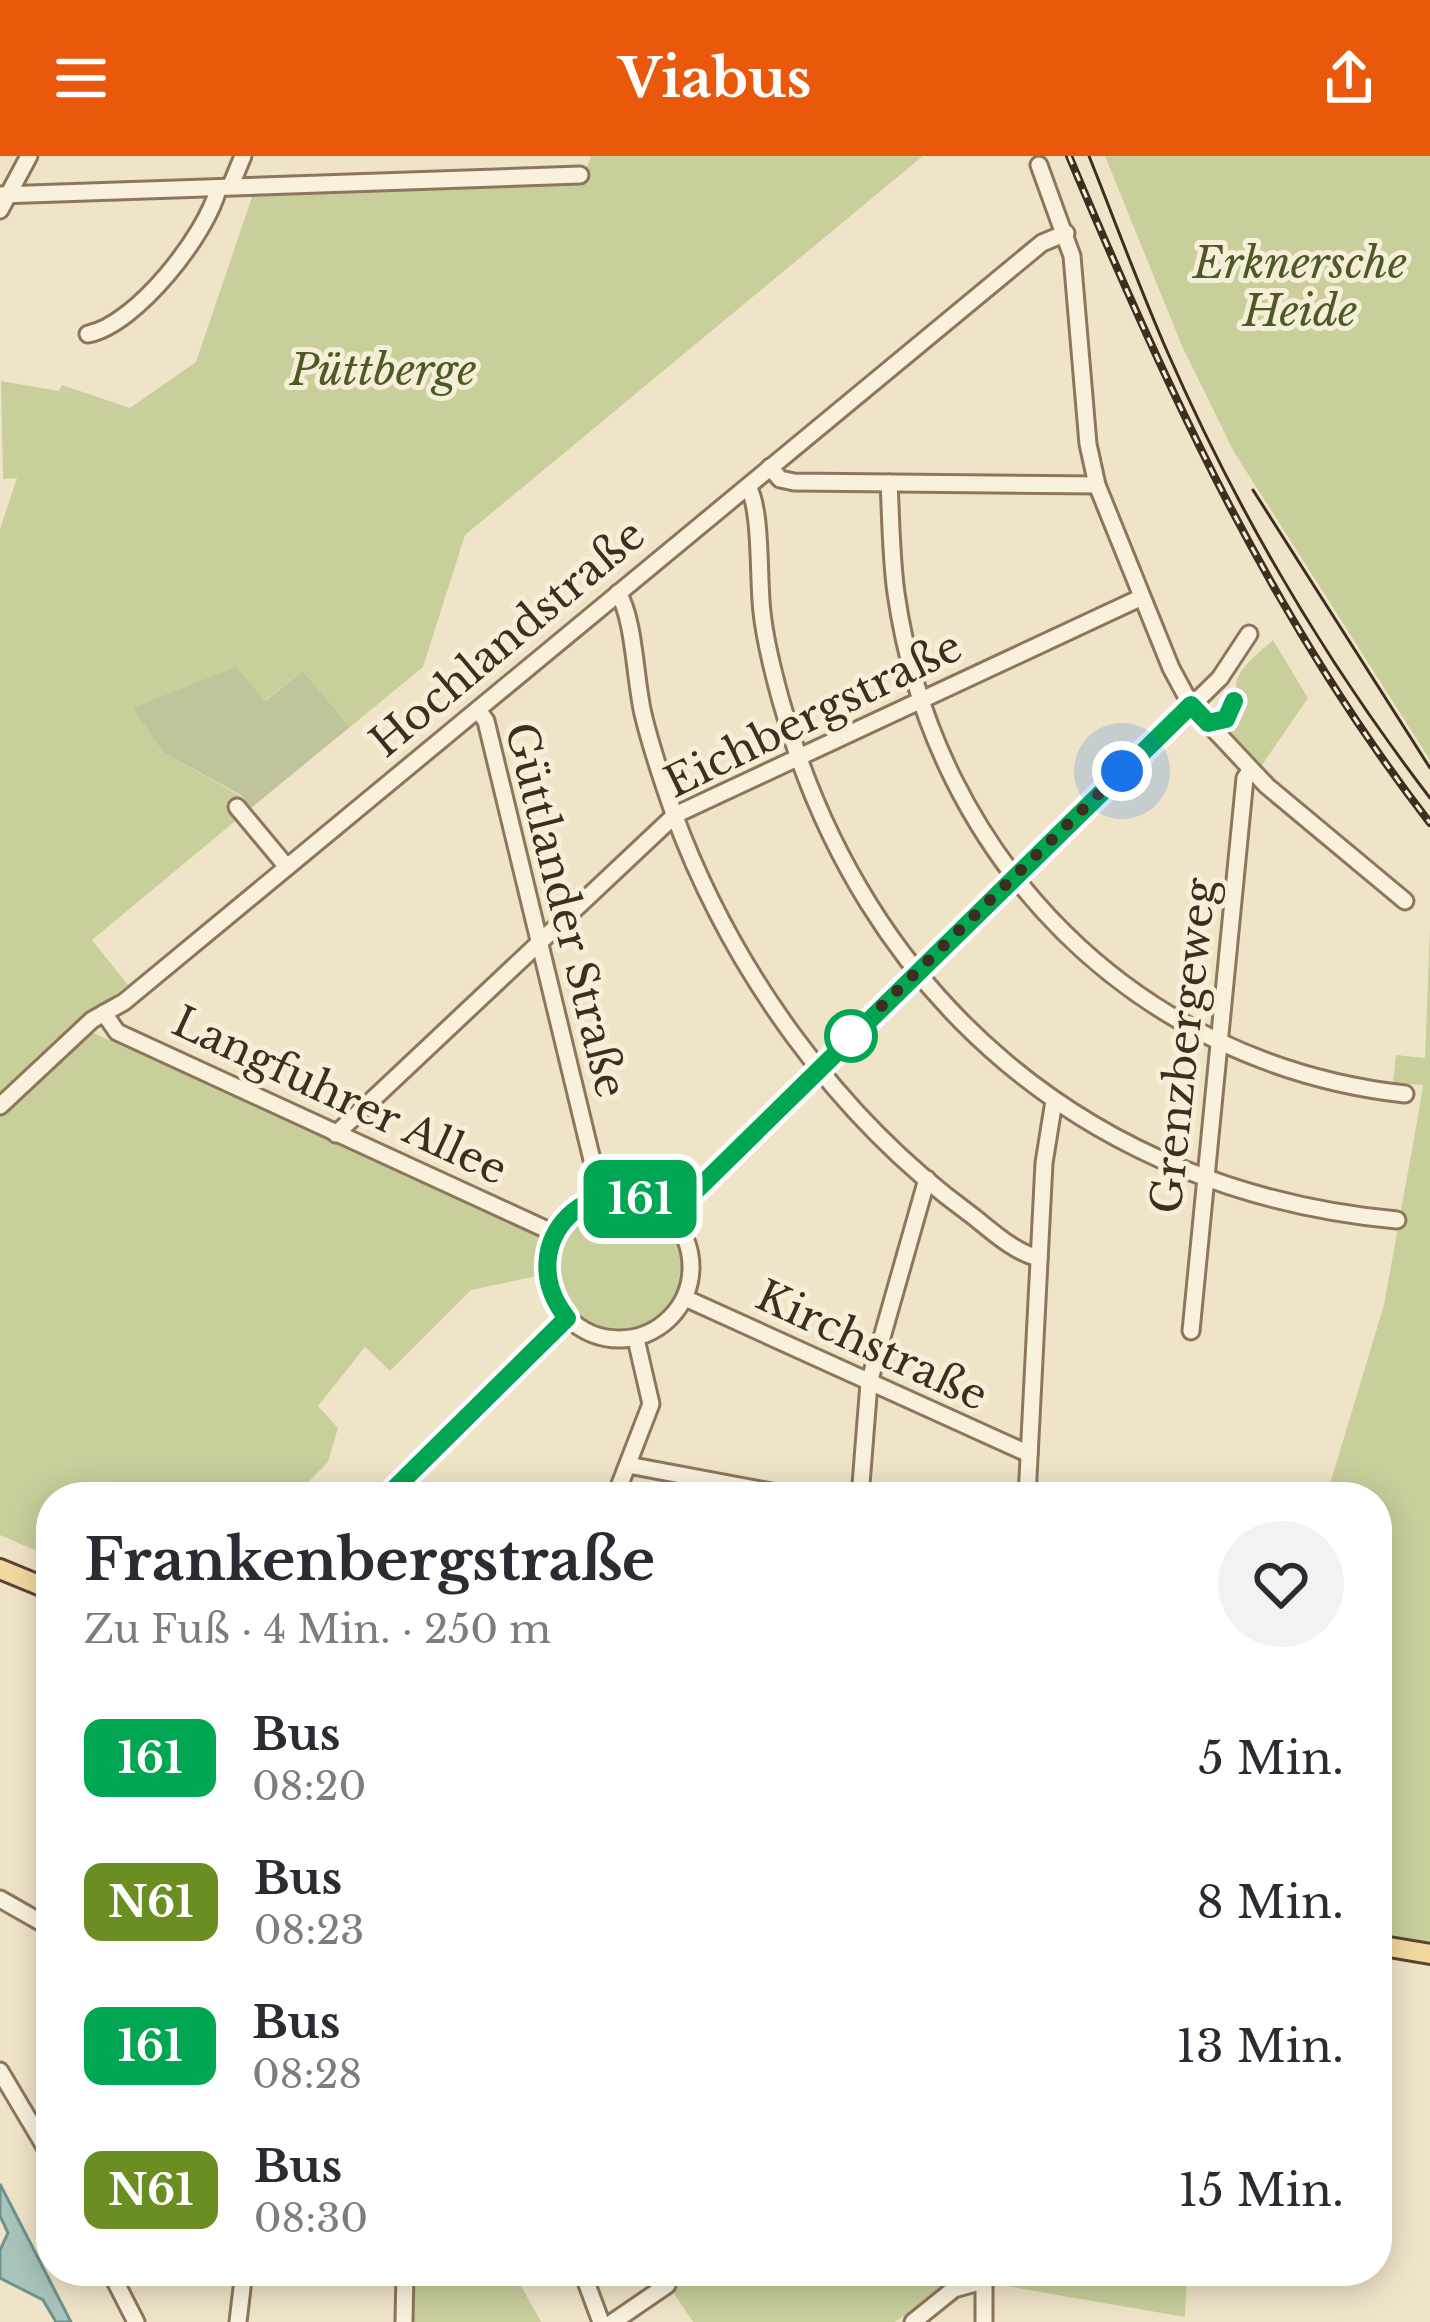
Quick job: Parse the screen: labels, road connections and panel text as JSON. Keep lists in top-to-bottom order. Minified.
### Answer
{"streets":{"street":["Hochlandstraße","Eichbergstraße","Güttlander Straße","Grenzbergeweg","Langfuhrer Allee","Kirchstraße"]},"crossings":[["Hochlandstraße","Güttlander Straße"],["Hochlandstraße","Langfuhrer Allee"],["Eichbergstraße","Güttlander Straße"],["Eichbergstraße","Langfuhrer Allee"],["Güttlander Straße","Langfuhrer Allee"],["Güttlander Straße","Kirchstraße"],["Langfuhrer Allee","Kirchstraße"]],"parks":["Erknersche Heide","Püttberge"],"lines":["bus line 161"],"page":{"header":"Viabus","on_map":"161","heading":["Frankenbergstraße","Zu Fuß · 4 Min. · 250 m"],"list":[{"mark":"161","name":"Bus","note":"08:20","value":"5 Min."},{"mark":"N61","name":"Bus","note":"08:23","value":"8 Min."},{"mark":"161","name":"Bus","note":"08:28","value":"13 Min."},{"mark":"N61","name":"Bus","note":"08:30","value":"15 Min."}]}}
